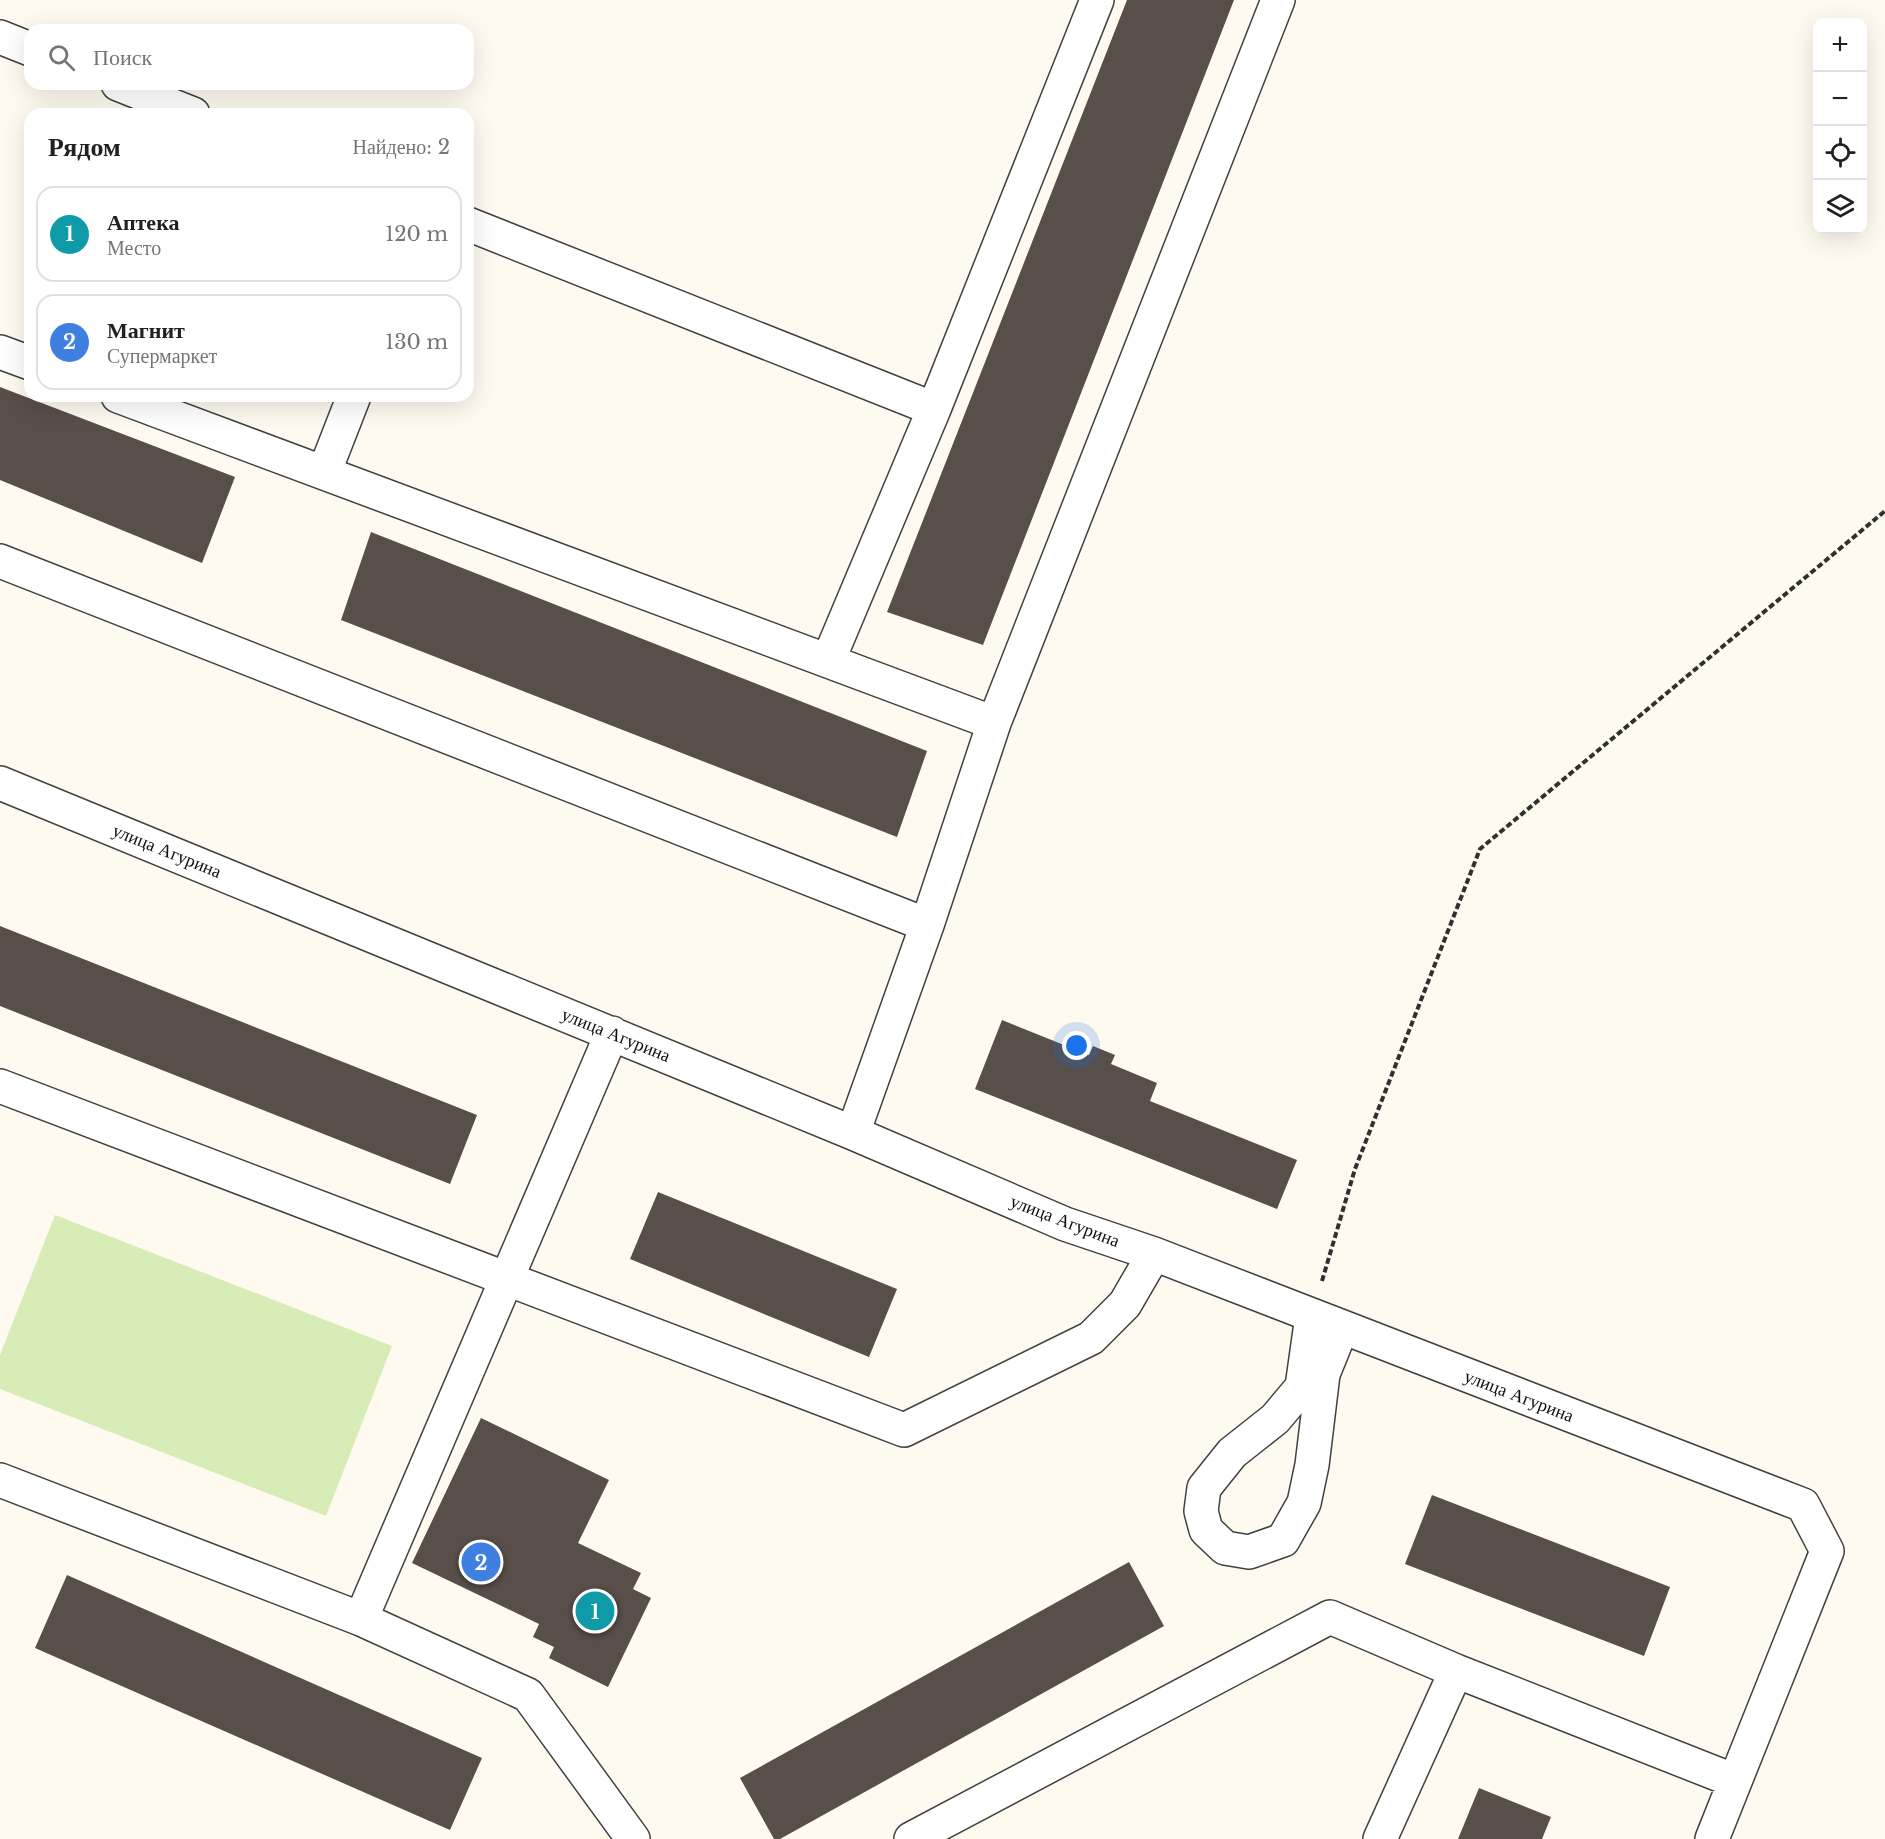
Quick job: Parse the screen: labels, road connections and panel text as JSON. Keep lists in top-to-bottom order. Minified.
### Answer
{"streets":{"street":["улица Агурина"]},"page":{"map_buttons":["+","−"],"search":"Поиск","heading":["Рядом","Найдено: 2"],"list":[{"mark":"1","name":"Аптека","note":"Место","value":"120 m"},{"mark":"2","name":"Магнит","note":"Супермаркет","value":"130 m"}],"pins":["2","1"]}}
